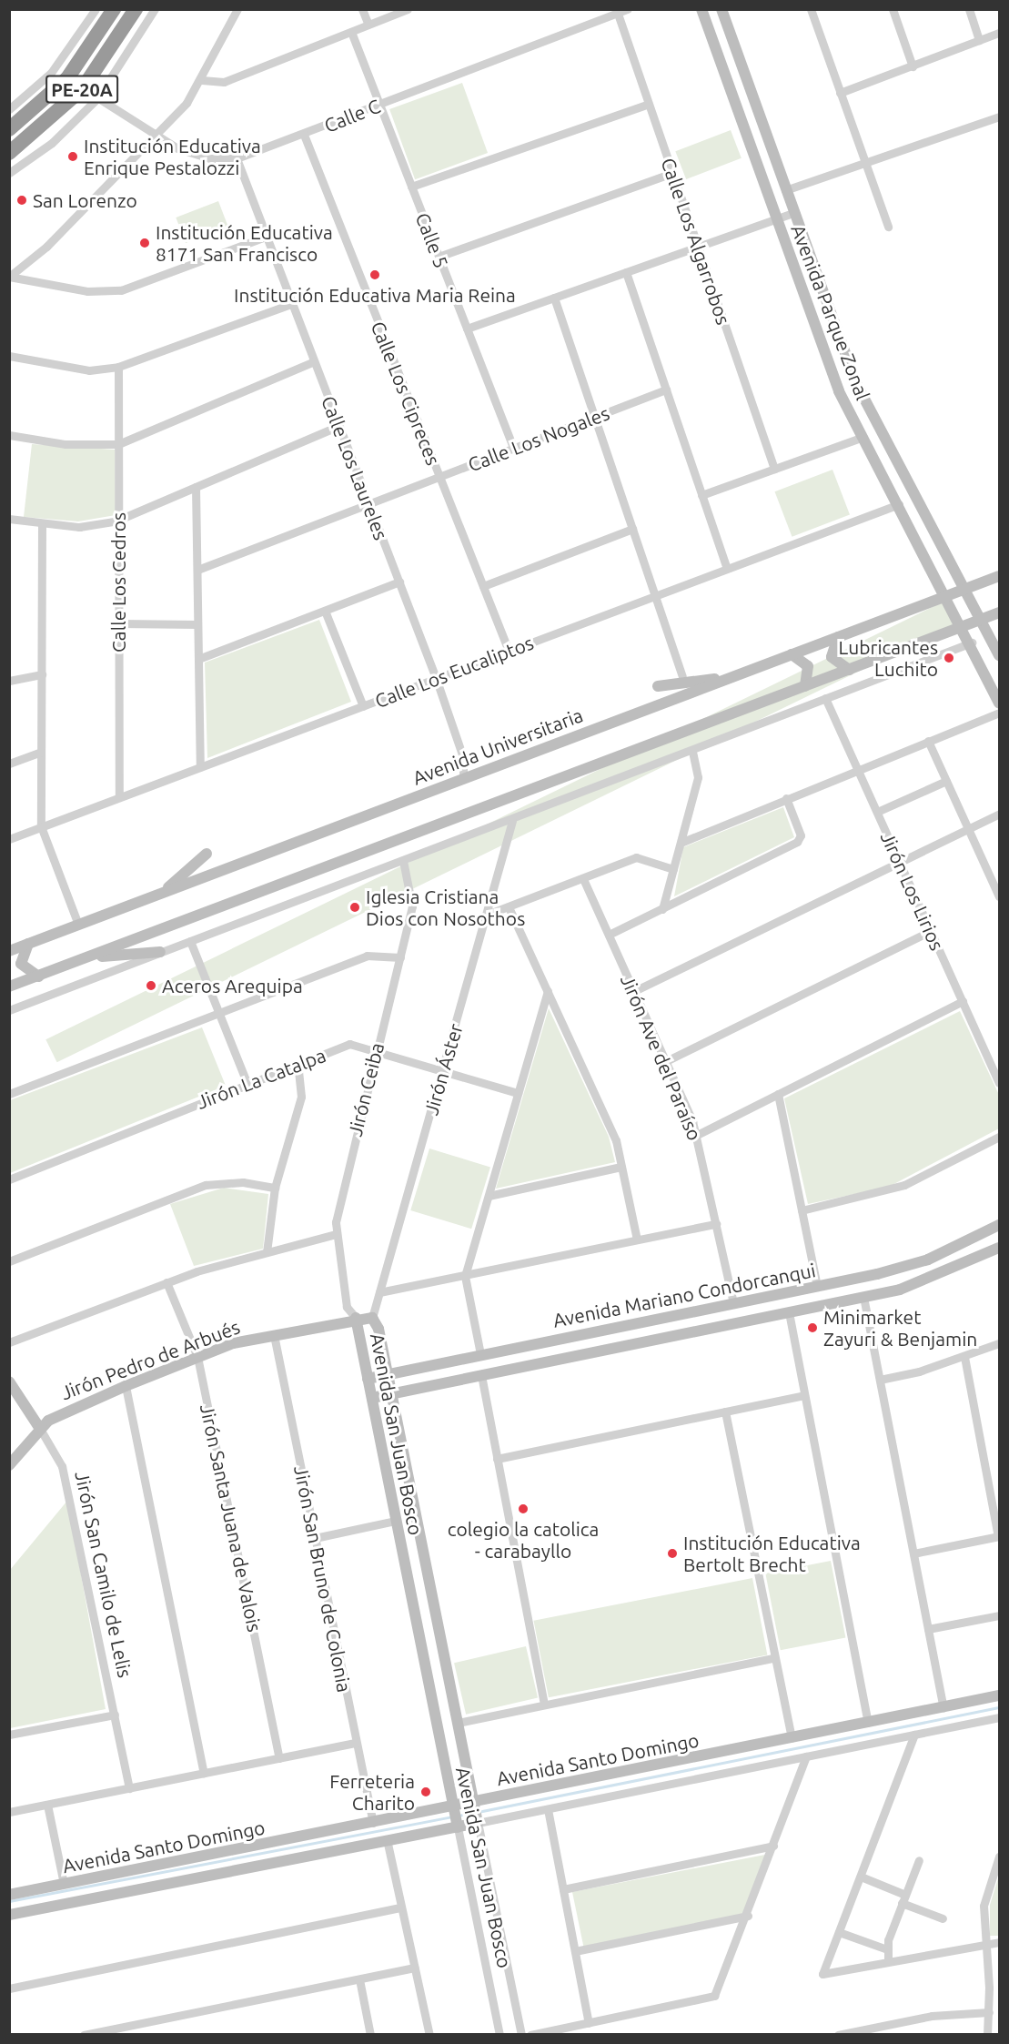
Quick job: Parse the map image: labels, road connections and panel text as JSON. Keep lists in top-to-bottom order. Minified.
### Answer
{"streets":{"highway":["PE-20A"],"main road":["Avenida Parque Zonal","Avenida Universitaria","Avenida Mariano Condorcanqui","Jirón Pedro de Arbués","Avenida San Juan Bosco","Jirón San Camilo de Lelis","Avenida Santo Domingo"],"street":["Calle C","Calle 5","Calle Los Algarrobos","Calle Los Cipreces","Calle Los Nogales","Calle Los Laureles","Calle Los Cedros","Calle Los Eucaliptos","Jirón Los Lirios","Jirón Ave del Paraíso","Jirón Áster","Jirón La Catalpa","Jirón Ceiba","Jirón Santa Juana de Valois","Jirón San Bruno de Colonia"]},"crossings":[["PE-20A","Calle C"],["Calle C","Calle 5"],["Calle C","Calle Los Algarrobos"],["Calle C","Calle Los Cipreces"],["Calle C","Calle Los Laureles"],["Calle 5","Calle Los Nogales"],["Avenida Parque Zonal","Calle Los Eucaliptos"],["Avenida Parque Zonal","Avenida Universitaria"],["Calle Los Cipreces","Calle Los Nogales"],["Calle Los Cipreces","Calle Los Eucaliptos"],["Calle Los Nogales","Calle Los Laureles"],["Calle Los Laureles","Calle Los Eucaliptos"],["Calle Los Laureles","Avenida Universitaria"],["Calle Los Cedros","Calle Los Eucaliptos"],["Jirón Ave del Paraíso","Avenida Mariano Condorcanqui"],["Jirón Áster","Jirón La Catalpa"],["Jirón Áster","Avenida San Juan Bosco"],["Jirón La Catalpa","Jirón Ceiba"],["Jirón Ceiba","Jirón Pedro de Arbués"],["Jirón Ceiba","Avenida San Juan Bosco"],["Avenida Mariano Condorcanqui","Avenida San Juan Bosco"],["Jirón Pedro de Arbués","Avenida San Juan Bosco"],["Jirón Pedro de Arbués","Jirón Santa Juana de Valois"],["Jirón Pedro de Arbués","Jirón San Camilo de Lelis"],["Jirón Pedro de Arbués","Jirón San Bruno de Colonia"],["Avenida San Juan Bosco","Avenida Santo Domingo"],["Jirón San Bruno de Colonia","Avenida Santo Domingo"]],"places":["Institución Educativa Enrique Pestalozzi","San Lorenzo","Institución Educativa 8171 San Francisco","Institución Educativa Maria Reina","Lubricantes Luchito","Iglesia Cristiana Dios con Nosothos","Aceros Arequipa","Minimarket Zayuri & Benjamin","colegio la catolica - carabayllo","Institución Educativa Bertolt Brecht","Ferreteria Charito"]}
